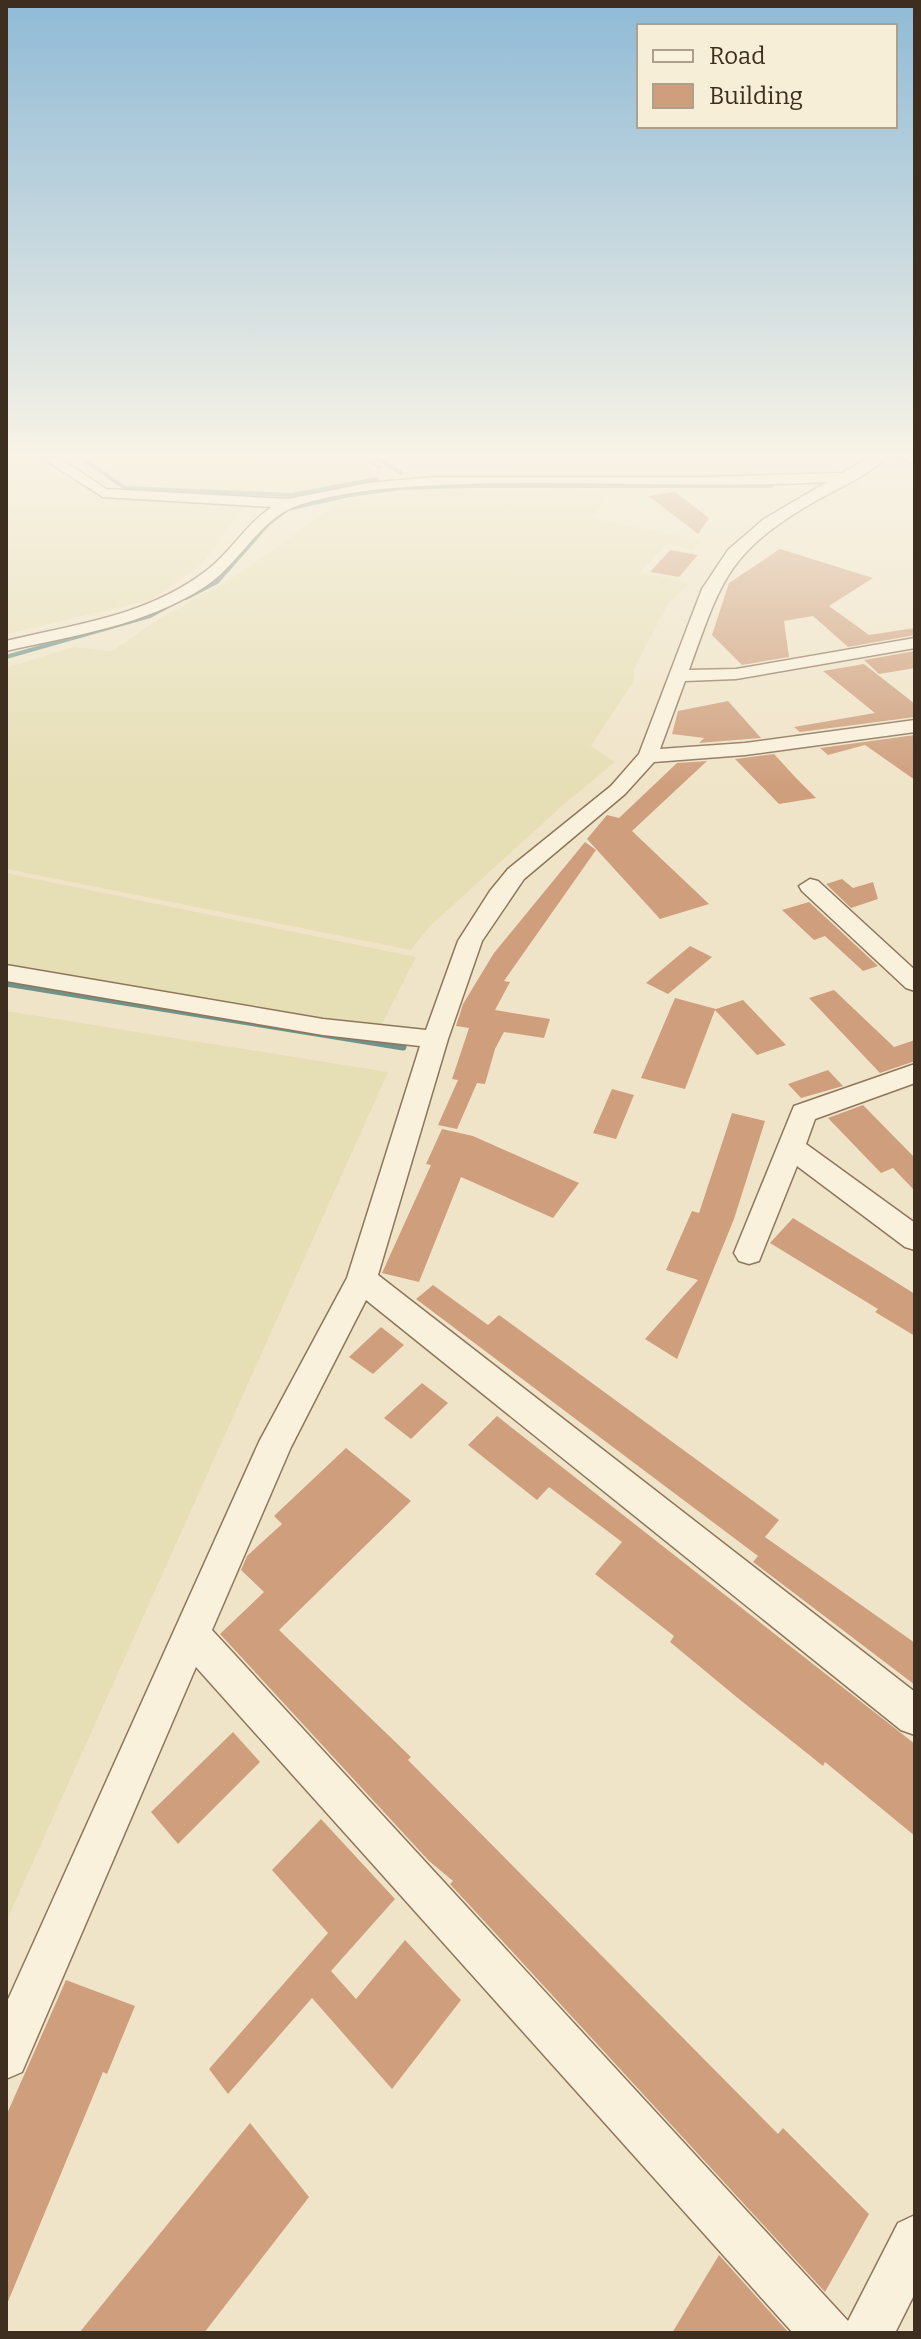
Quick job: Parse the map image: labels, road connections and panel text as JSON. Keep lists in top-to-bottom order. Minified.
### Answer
{"legend":["Road","Building"]}
